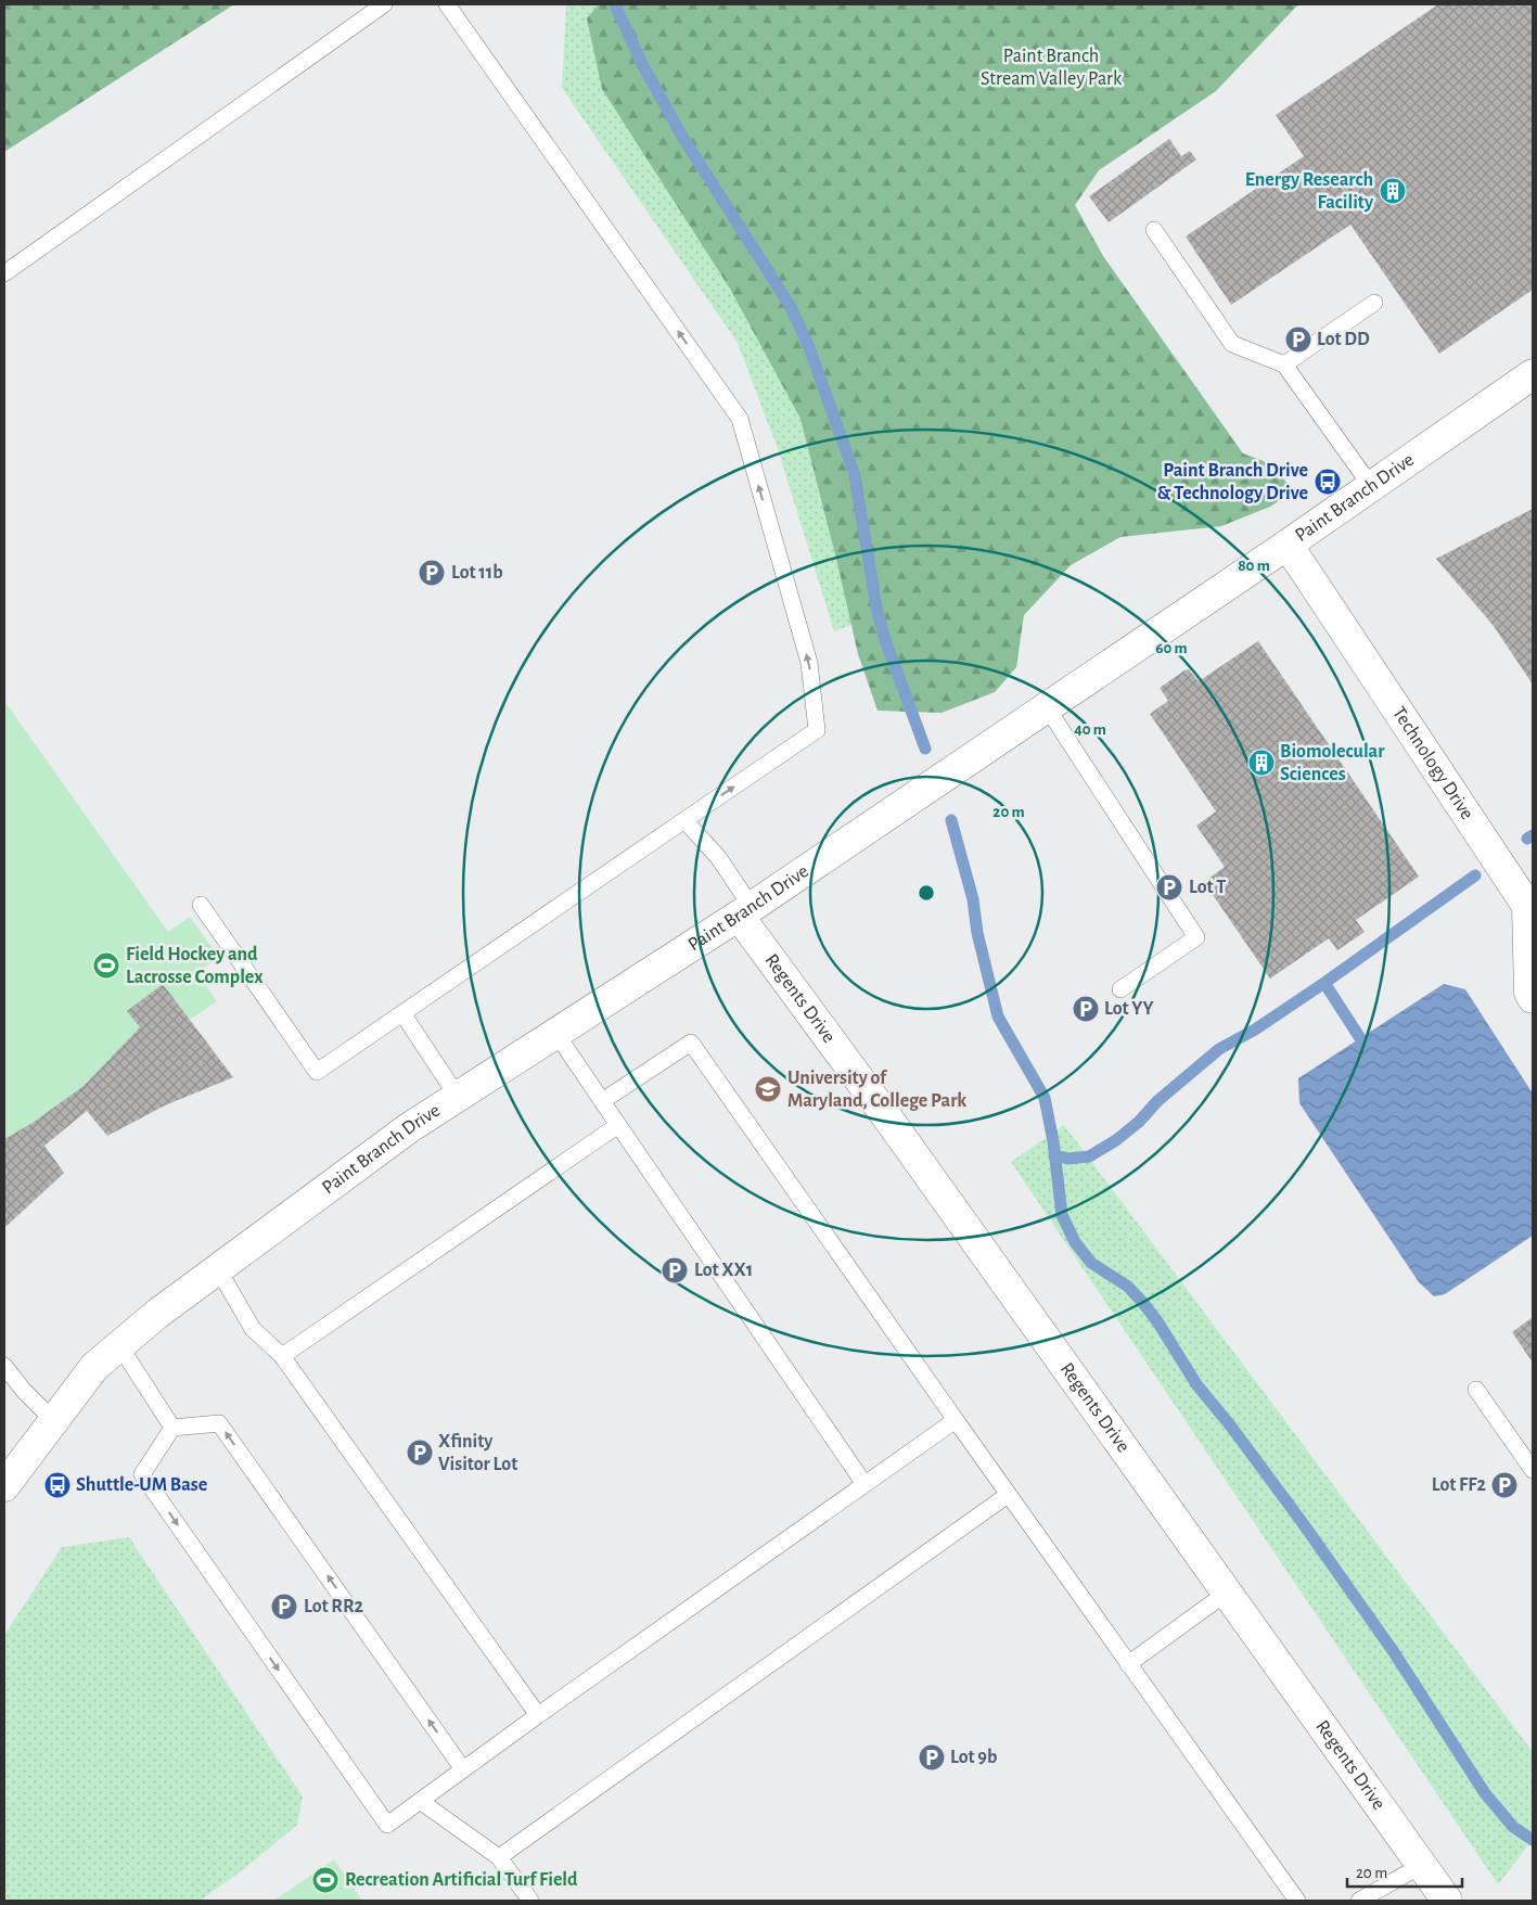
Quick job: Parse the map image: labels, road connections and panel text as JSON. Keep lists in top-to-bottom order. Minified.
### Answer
{"streets":{"street":["Paint Branch Drive","Technology Drive","Regents Drive"]},"crossings":[["Paint Branch Drive","Technology Drive"],["Paint Branch Drive","Regents Drive"]],"parks":["Paint Branch Stream Valley Park"],"places":{"building":["Energy Research Facility","Biomolecular Sciences"],"parking":["Lot DD","Lot 11b","Lot T","Lot YY","Lot XX1","Xfinity Visitor Lot","Lot FF2","Lot RR2","Lot 9b"],"bus stop":["Paint Branch Drive & Technology Drive","Shuttle-UM Base"],"sports":["Field Hockey and Lacrosse Complex","Recreation Artificial Turf Field"],"school or university":["University of Maryland, College Park"]},"scale_bar":"20 m","rings":["80 m","60 m","40 m","20 m"]}
